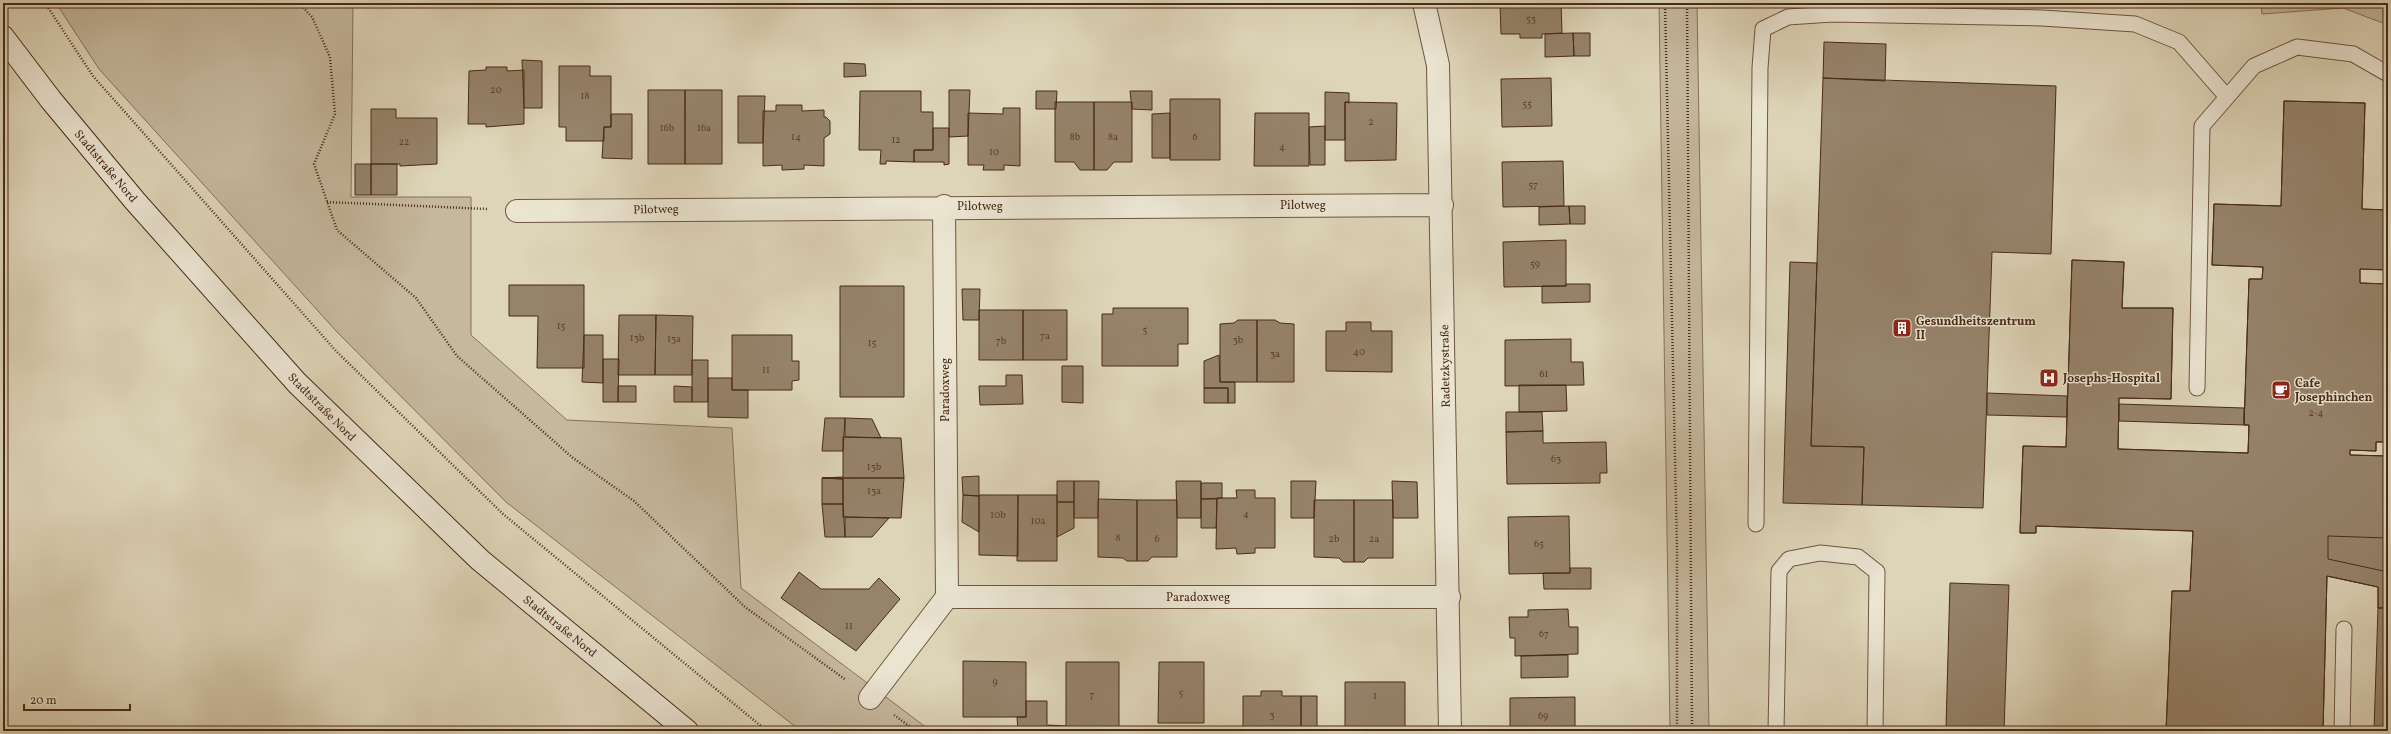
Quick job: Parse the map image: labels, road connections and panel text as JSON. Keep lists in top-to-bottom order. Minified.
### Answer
{"streets":{"street":["Stadtstraße Nord","Pilotweg","Radetzkystraße","Paradoxweg"]},"crossings":[["Pilotweg","Radetzkystraße"],["Pilotweg","Paradoxweg"],["Radetzkystraße","Paradoxweg"]],"places":{"building":["Gesundheitszentrum II"],"hospital":["Josephs-Hospital"],"cafe":["Cafe Josephinchen"]},"house_numbers":["53","20","18","55","2","16b","16a","14","8b","8a","6","12","22","4","10","57","59","15","5","7a","13b","13a","3b","7b","15","40","3a","11","61","2-4","63","13b","13a","4","10b","10a","8","6","2b","2a","65","11","67","9","5","7","1","3","69"],"scale_bar":"20 m"}
